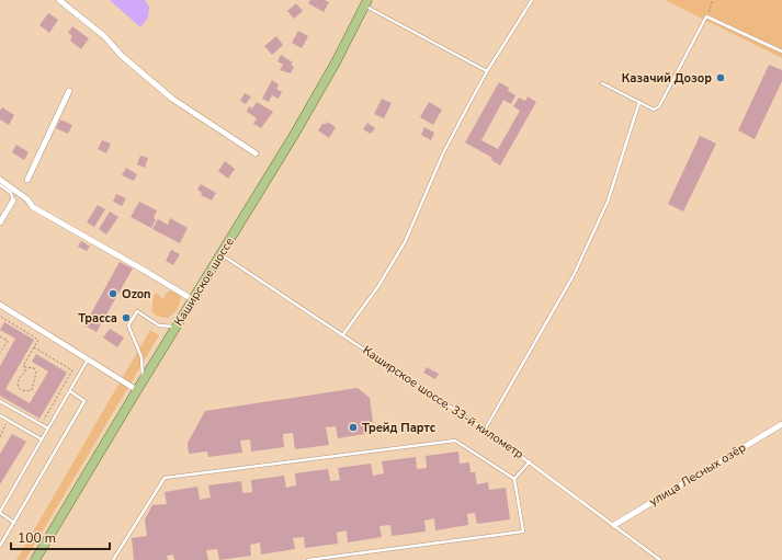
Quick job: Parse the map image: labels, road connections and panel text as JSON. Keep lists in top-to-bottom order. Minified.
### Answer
{"streets":{"main road":["Каширское шоссе"],"street":["улица Лесных озёр"],"lane":["Каширское шоссе, 33-й километр"]},"crossings":[["Каширское шоссе","Каширское шоссе, 33-й километр"],["Каширское шоссе, 33-й километр","улица Лесных озёр"]],"places":["Казачий Дозор","Ozon","Трасса","Трейд Партс"],"scale_bar":"100 m"}
